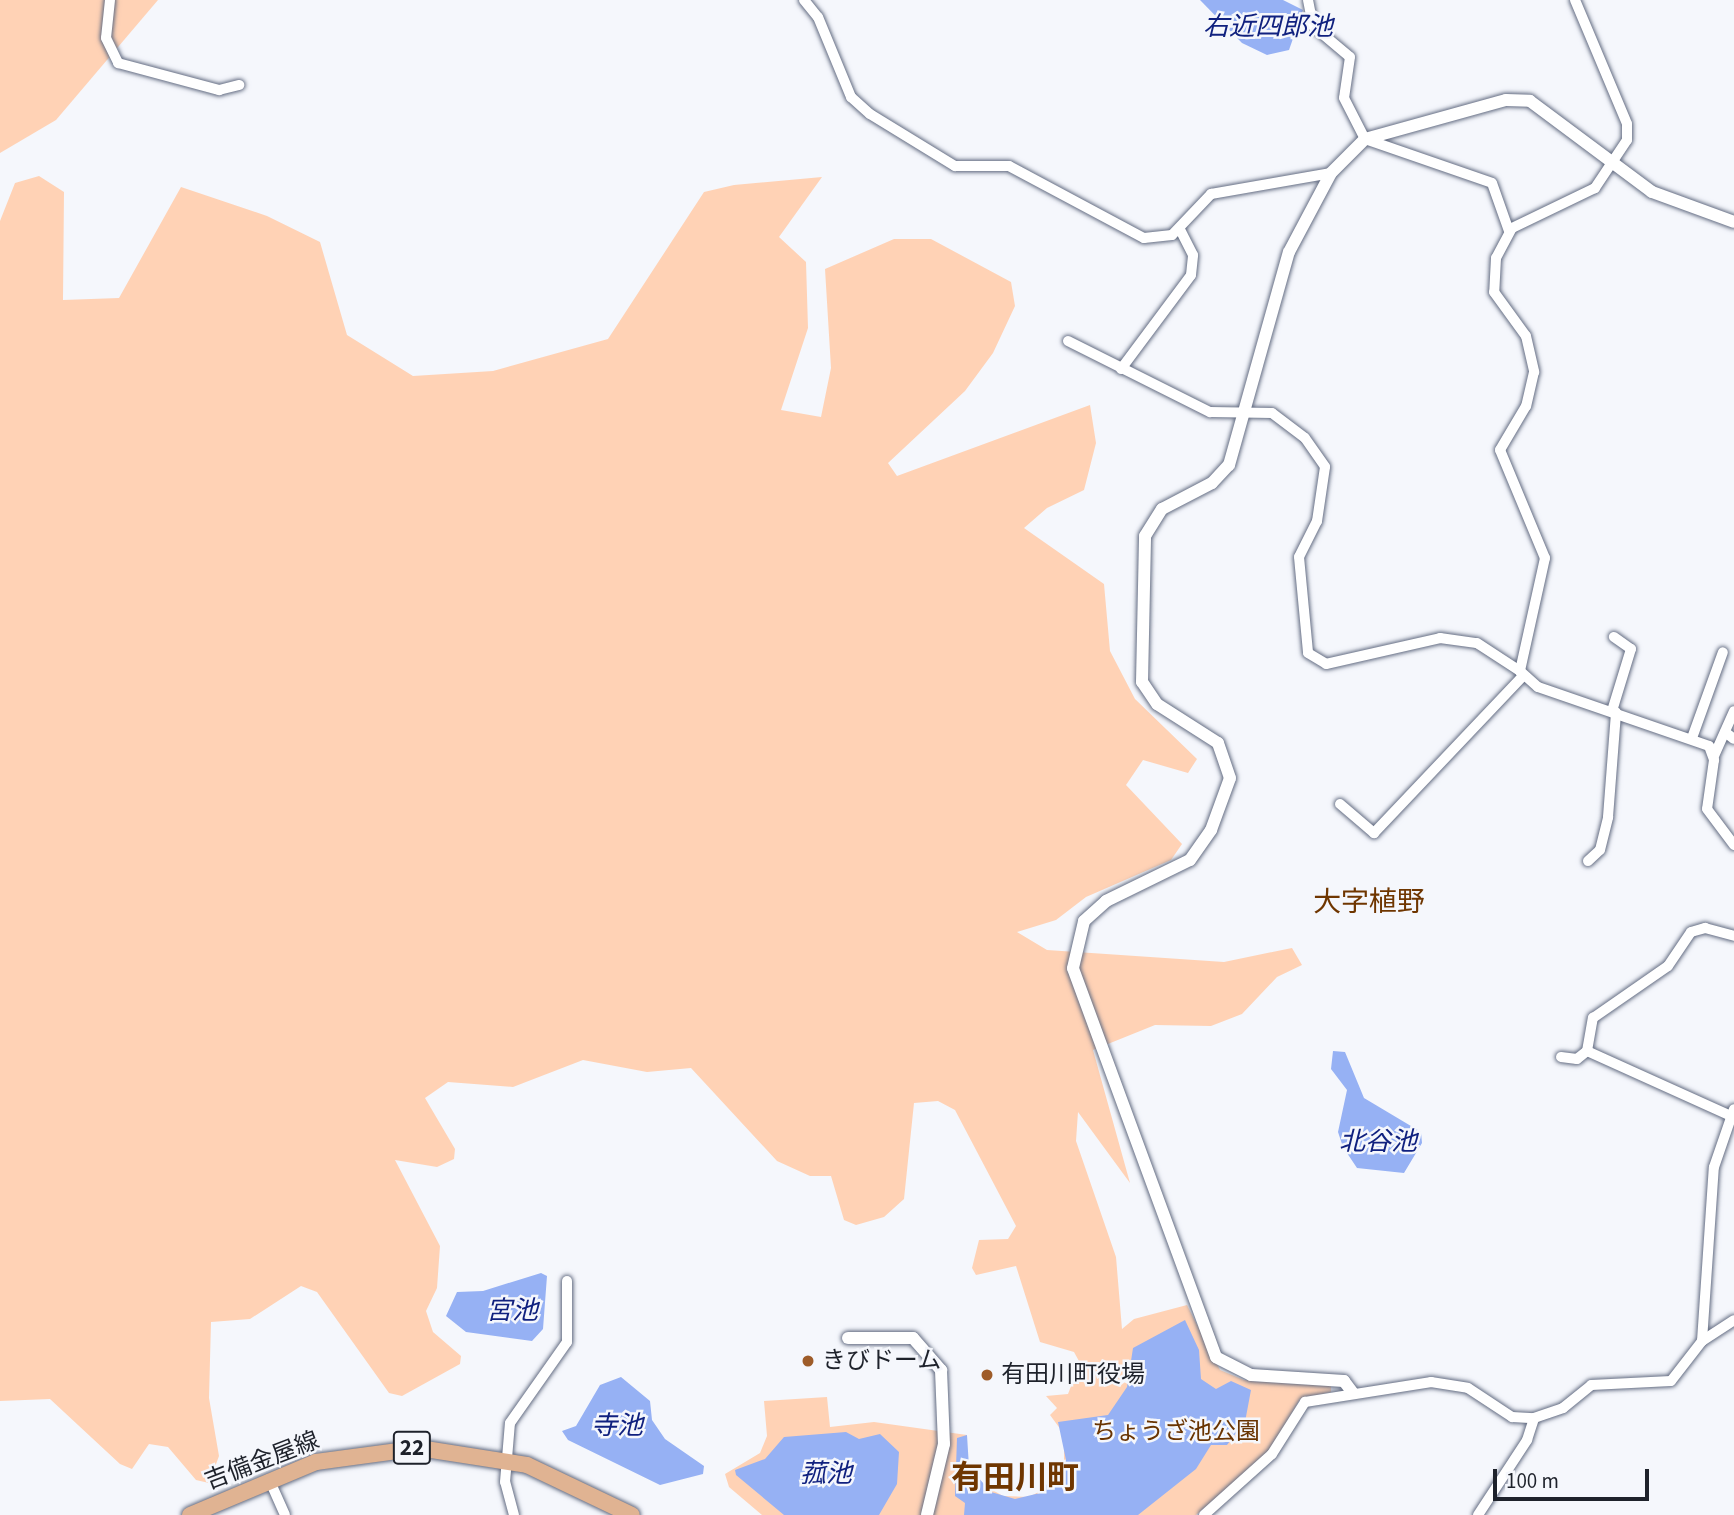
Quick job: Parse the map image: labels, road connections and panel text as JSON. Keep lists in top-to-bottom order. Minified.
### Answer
{"streets":{"main road":["22","吉備金屋線"]},"districts":["大字植野","有田川町"],"water":["右近四郎池","北谷池","宮池","寺池","菰池"],"parks":["ちょうざ池公園"],"places":["きびドーム","有田川町役場"],"scale_bar":"100 m"}
